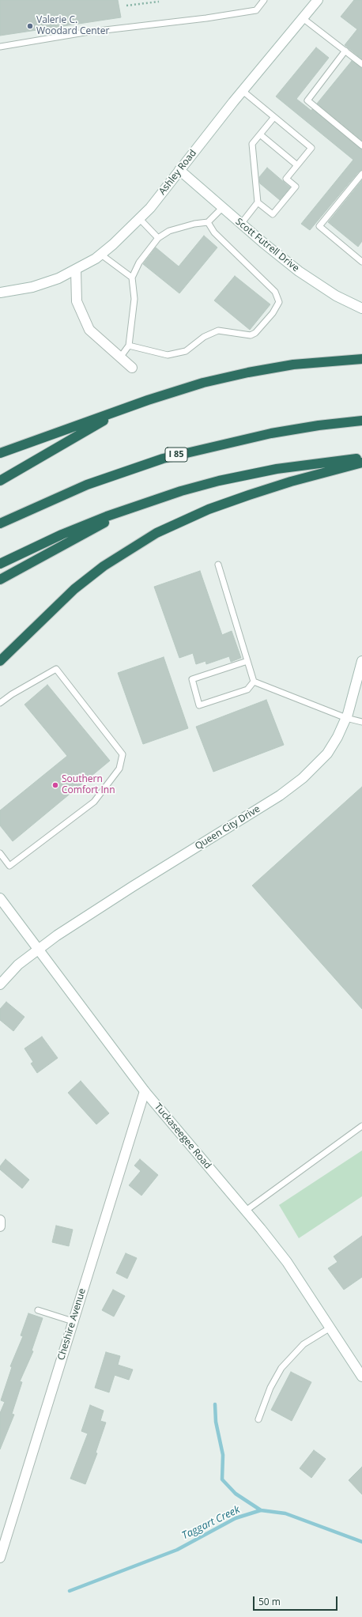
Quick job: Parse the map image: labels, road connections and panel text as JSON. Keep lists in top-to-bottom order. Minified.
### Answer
{"streets":{"highway":["I 85"],"street":["Ashley Road","Scott Futrell Drive","Queen City Drive","Tuckaseegee Road","Cheshire Avenue"]},"crossings":[["Ashley Road","Scott Futrell Drive"],["Queen City Drive","Tuckaseegee Road"],["Tuckaseegee Road","Cheshire Avenue"]],"water":["Taggart Creek"],"places":["Valerie C. Woodard Center","Southern Comfort Inn"],"scale_bar":"50 m"}
